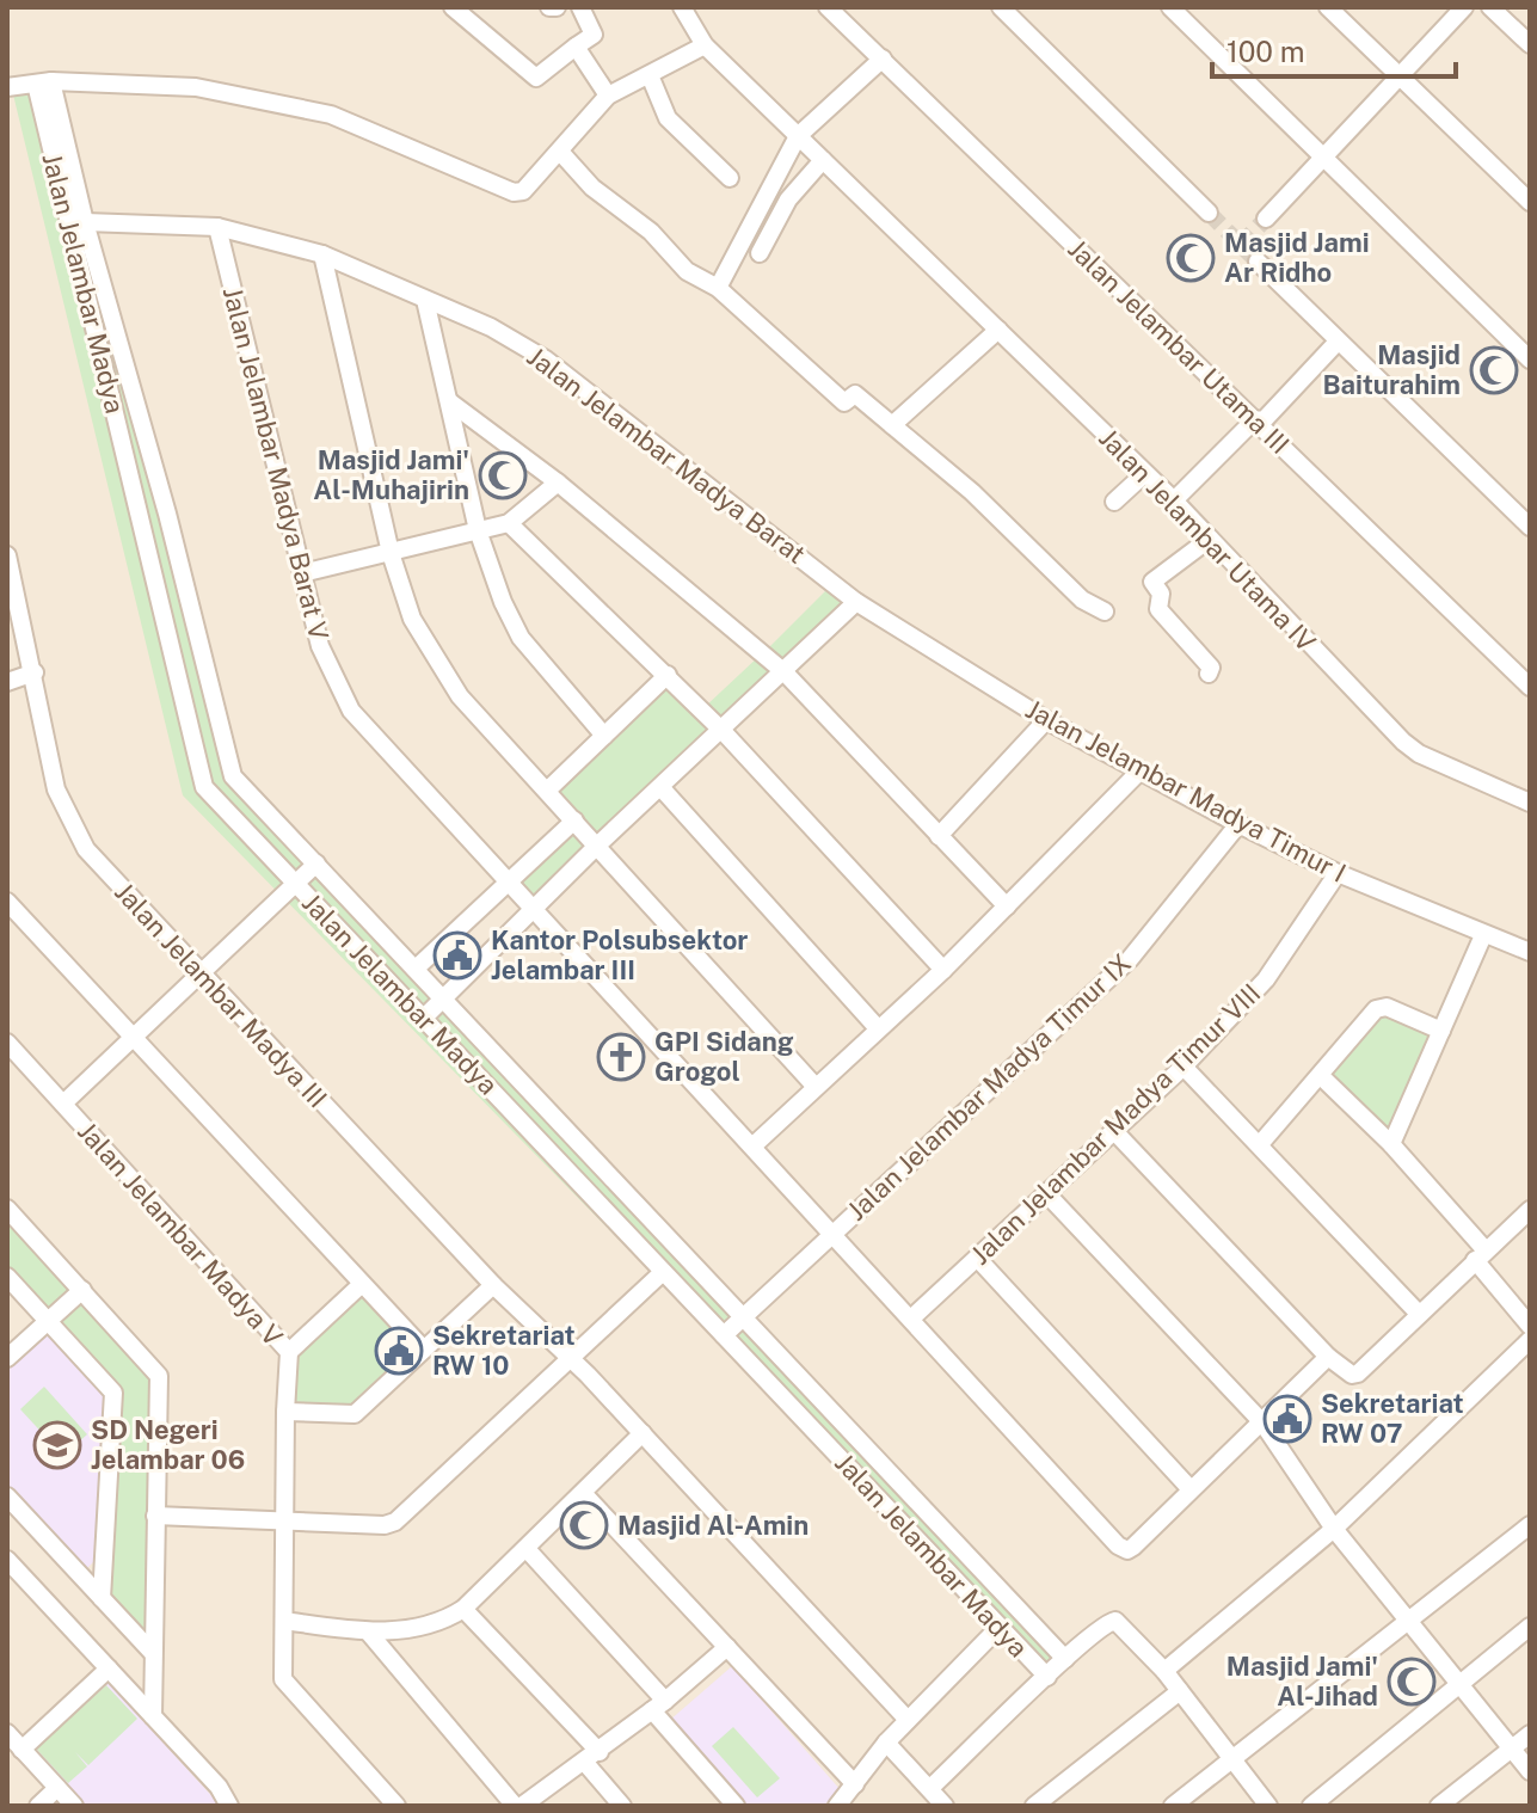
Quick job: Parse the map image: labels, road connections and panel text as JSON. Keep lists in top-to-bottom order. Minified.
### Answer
{"streets":{"street":["Jalan Jelambar Madya","Jalan Jelambar Utama III","Jalan Jelambar Madya Barat","Jalan Jelambar Madya Barat V","Jalan Jelambar Utama IV","Jalan Jelambar Madya Timur I","Jalan Jelambar Madya III","Jalan Jelambar Madya Timur IX","Jalan Jelambar Madya Timur VIII","Jalan Jelambar Madya V"]},"crossings":[["Jalan Jelambar Madya","Jalan Jelambar Madya Barat"],["Jalan Jelambar Madya","Jalan Jelambar Madya Timur IX"],["Jalan Jelambar Madya Barat","Jalan Jelambar Madya Barat V"],["Jalan Jelambar Madya Barat","Jalan Jelambar Madya Timur I"],["Jalan Jelambar Madya Barat V","Jalan Jelambar Madya Timur IX"],["Jalan Jelambar Madya Barat V","Jalan Jelambar Madya Timur VIII"],["Jalan Jelambar Madya Timur I","Jalan Jelambar Madya Timur IX"],["Jalan Jelambar Madya Timur I","Jalan Jelambar Madya Timur VIII"]],"places":{"mosque":["Masjid Jami Ar Ridho","Masjid Baiturahim","Masjid Jami' Al-Muhajirin","Masjid Al-Amin","Masjid Jami' Al-Jihad"],"public building":["Kantor Polsubsektor Jelambar III","Sekretariat RW 10","Sekretariat RW 07"],"church":["GPI Sidang Grogol"],"school or university":["SD Negeri Jelambar 06"]},"scale_bar":"100 m"}
